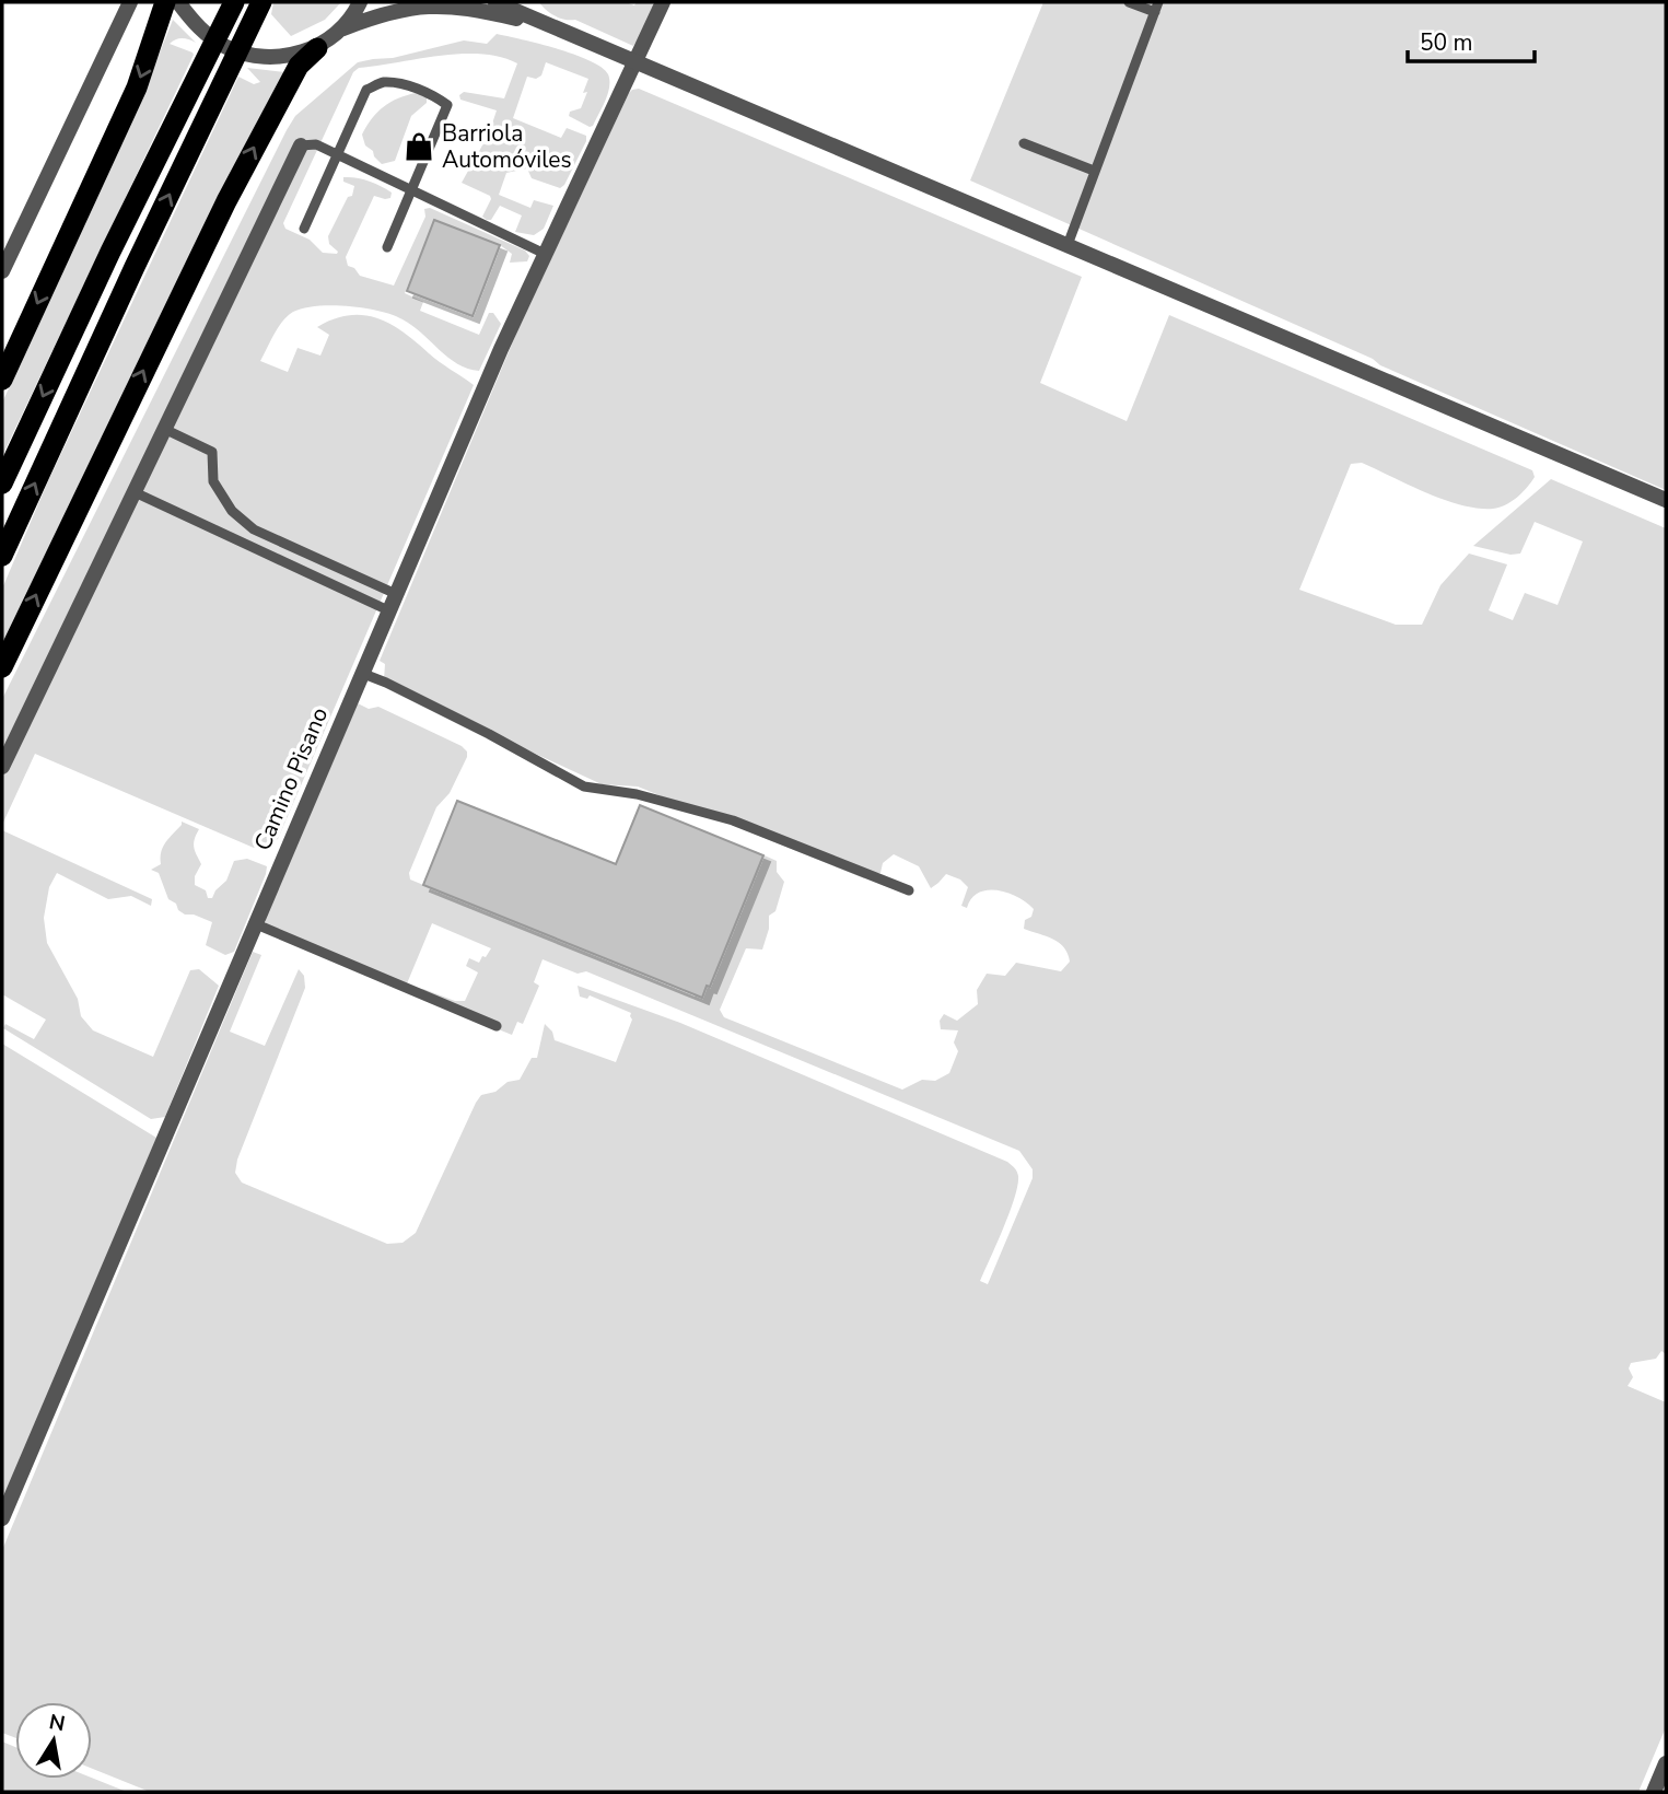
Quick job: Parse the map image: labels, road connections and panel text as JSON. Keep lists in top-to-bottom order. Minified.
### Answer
{"streets":{"street":["Camino Pisano"]},"places":{"shop":["Barriola Automóviles"]},"scale_bar":"50 m","north":"top"}
